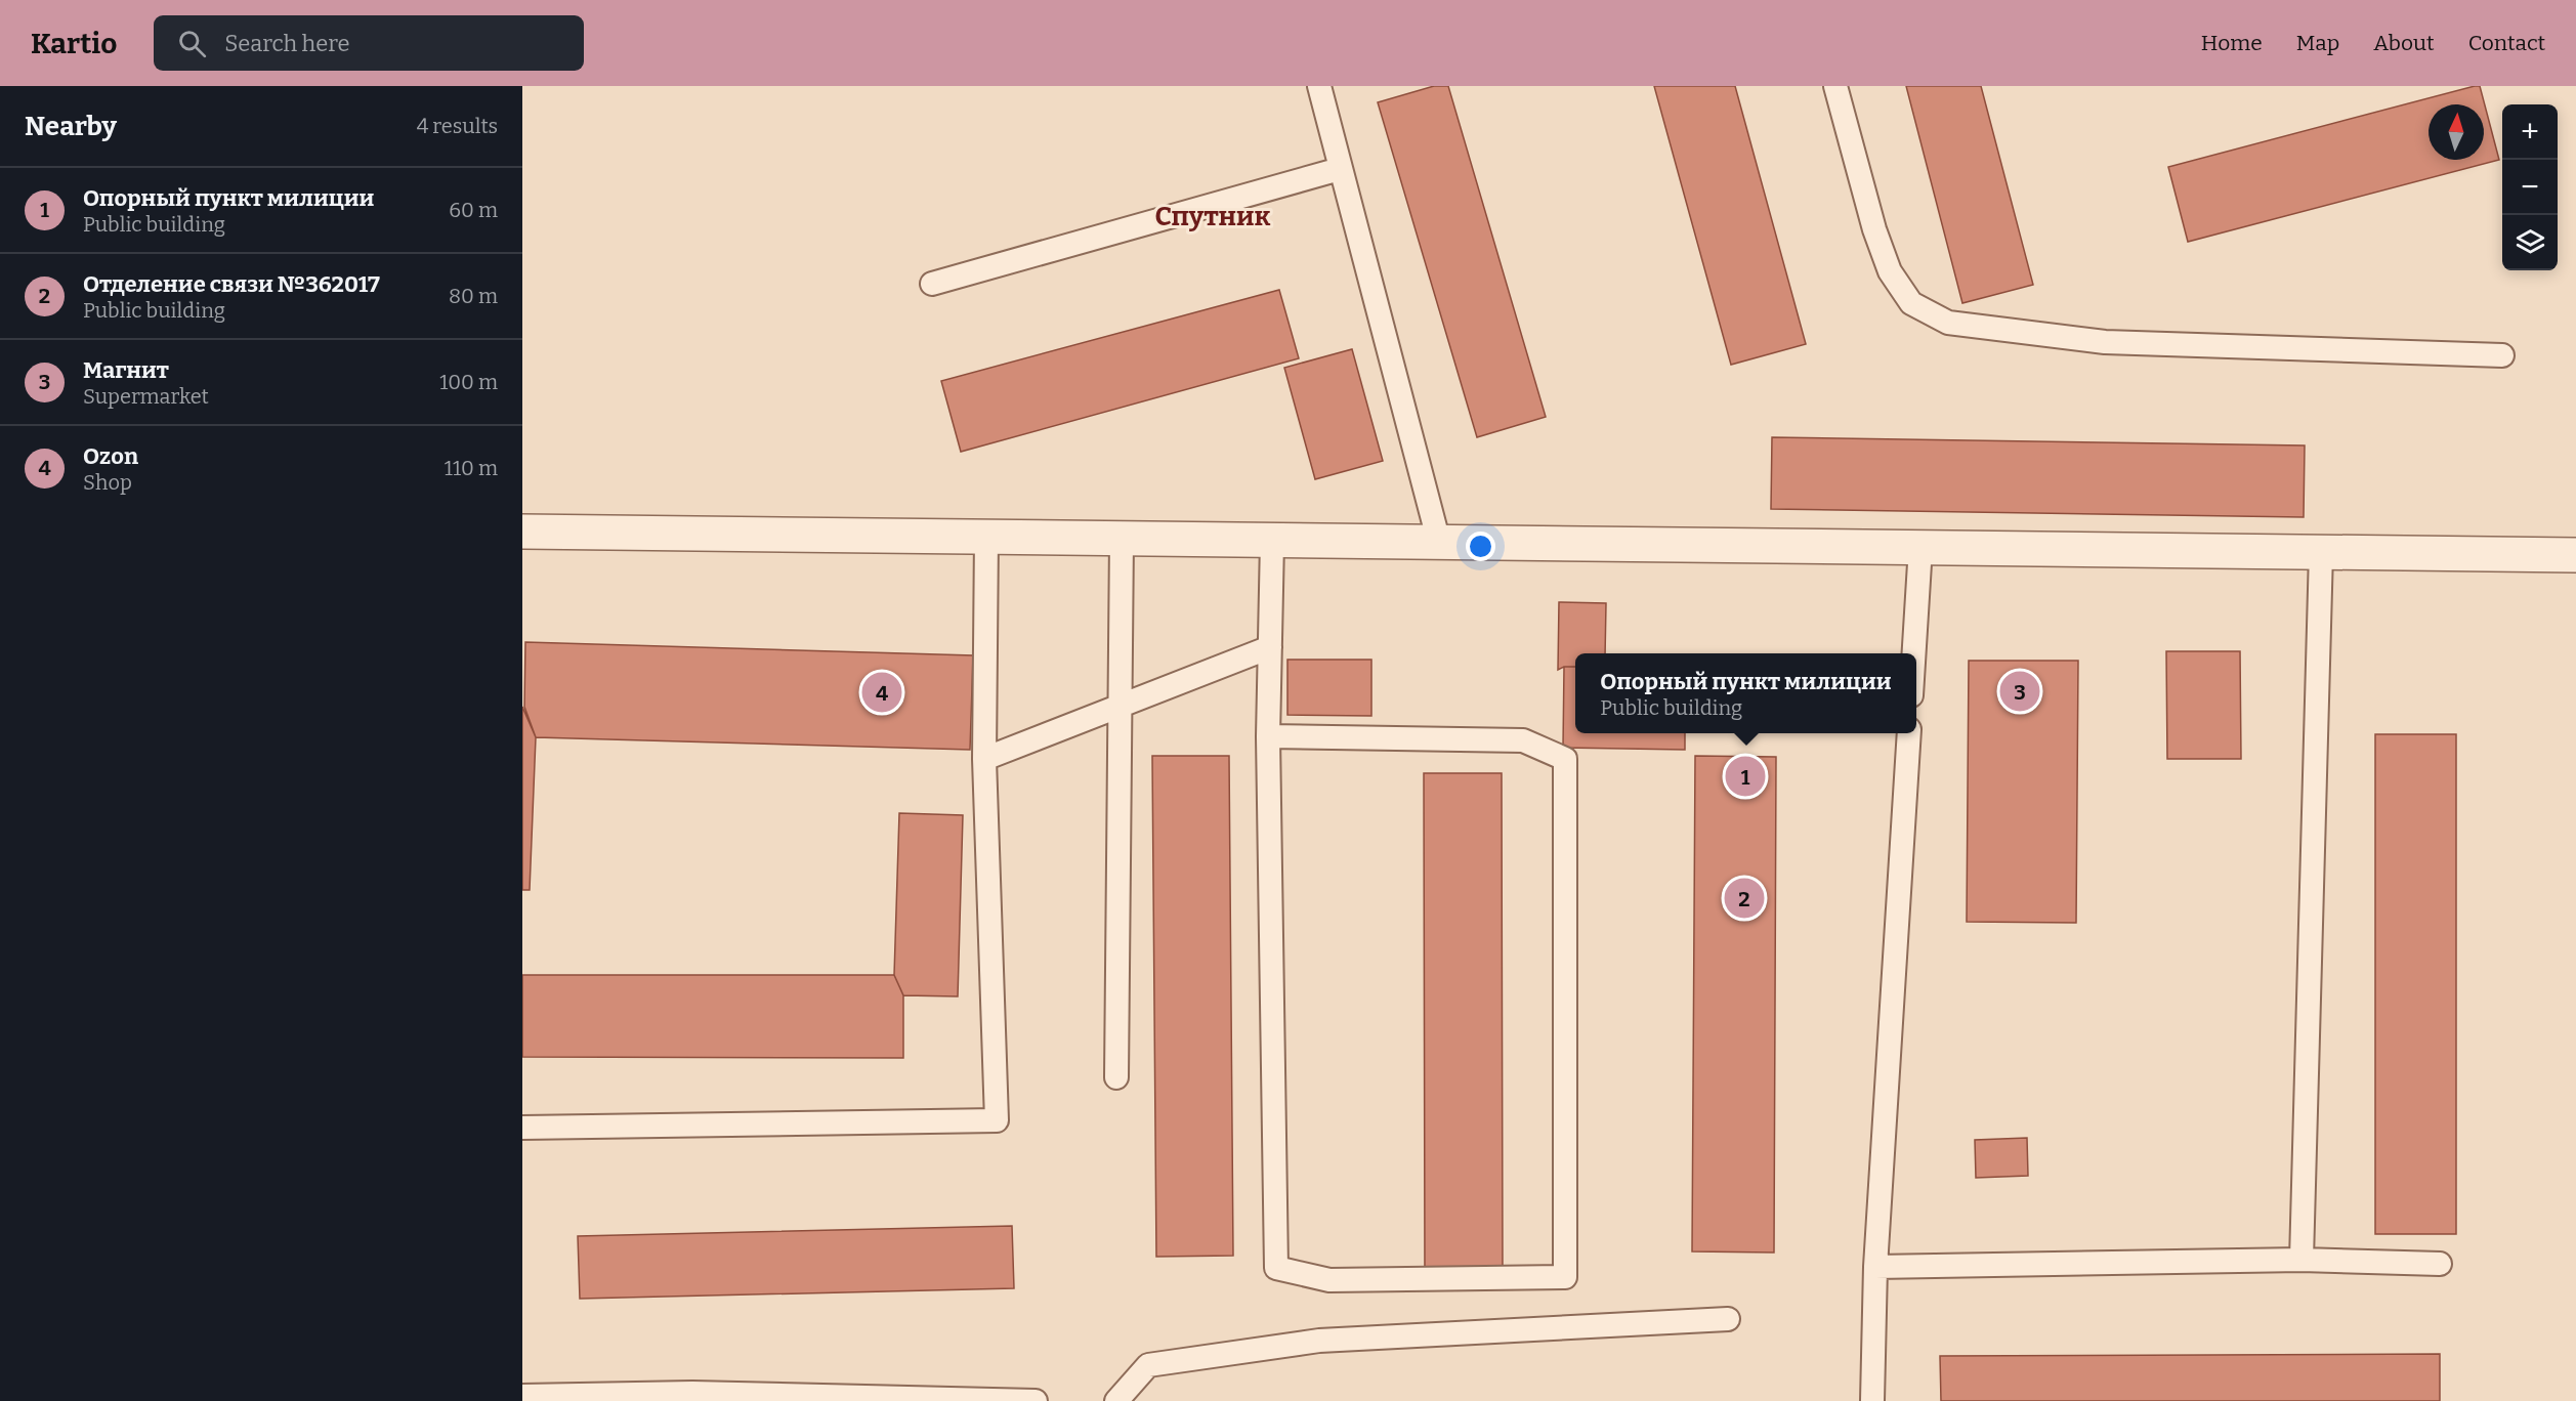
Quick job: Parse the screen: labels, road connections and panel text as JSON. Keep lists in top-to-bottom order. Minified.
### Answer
{"districts":["Спутник"],"north":"top","page":{"header":"Kartio","search":"Search here","nav":["Home","Map","About","Contact"],"heading":["Nearby","4 results"],"map_buttons":["+","−"],"list":[{"mark":"1","name":"Опорный пункт милиции","note":"Public building","value":"60 m"},{"mark":"2","name":"Отделение связи №362017","note":"Public building","value":"80 m"},{"mark":"3","name":"Магнит","note":"Supermarket","value":"100 m"},{"mark":"4","name":"Ozon","note":"Shop","value":"110 m"}],"popup":["Опорный пункт милиции","Public building"],"pins":["3","4","1","2"]}}
